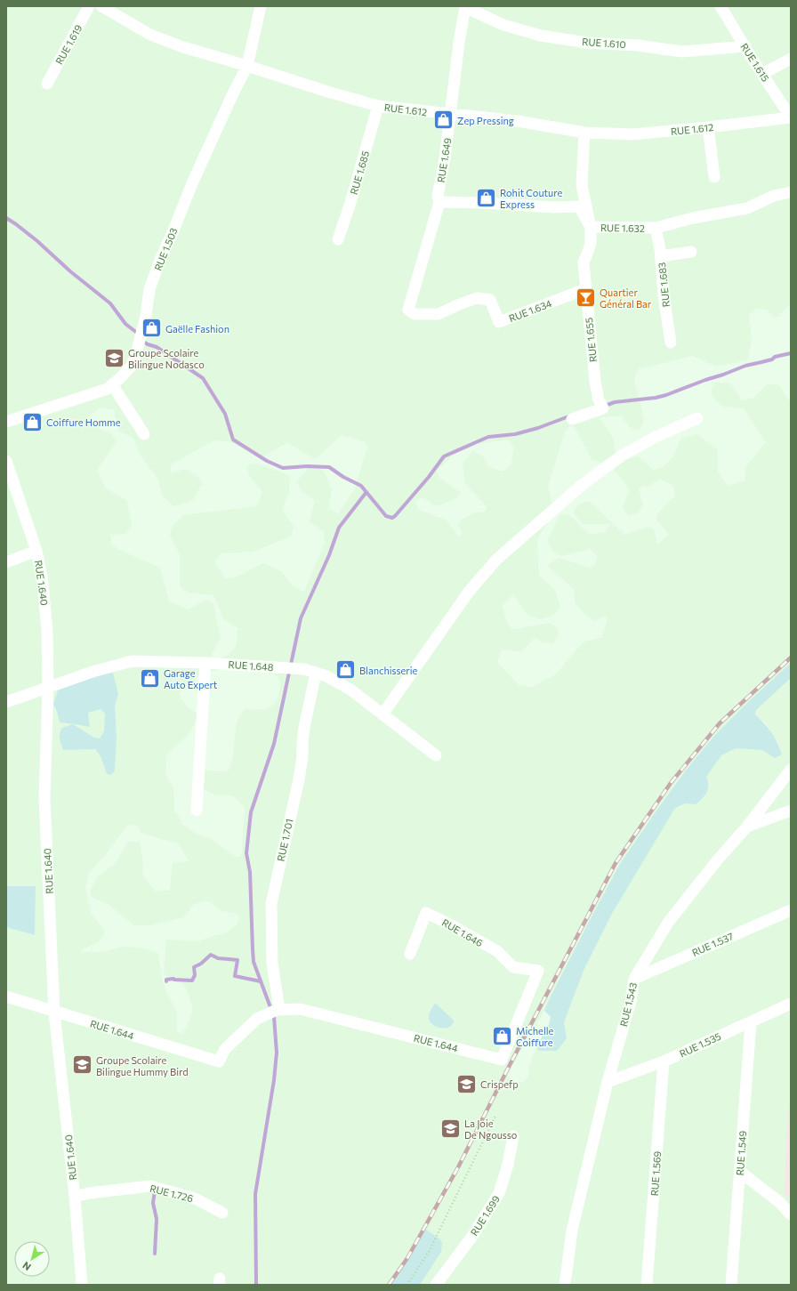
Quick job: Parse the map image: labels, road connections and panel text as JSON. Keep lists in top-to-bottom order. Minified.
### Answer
{"streets":{"street":["RUE 1.610","RUE 1.619","RUE 1.615","RUE 1.612","RUE 1.649","RUE 1.685","RUE 1.632","RUE 1.503","RUE 1.683","RUE 1.634","RUE 1.655","RUE 1.640","RUE 1.648","RUE 1.701","RUE 1.646","RUE 1.537","RUE 1.543","RUE 1.644","RUE 1.535","RUE 1.549","RUE 1.569","RUE 1.726","RUE 1.699"]},"crossings":[["RUE 1.610","RUE 1.615"],["RUE 1.615","RUE 1.612"],["RUE 1.612","RUE 1.649"],["RUE 1.612","RUE 1.685"],["RUE 1.612","RUE 1.503"],["RUE 1.612","RUE 1.655"],["RUE 1.649","RUE 1.632"],["RUE 1.649","RUE 1.634"],["RUE 1.632","RUE 1.683"],["RUE 1.632","RUE 1.655"],["RUE 1.634","RUE 1.655"],["RUE 1.640","RUE 1.648"],["RUE 1.640","RUE 1.644"],["RUE 1.640","RUE 1.726"],["RUE 1.648","RUE 1.701"],["RUE 1.701","RUE 1.644"],["RUE 1.646","RUE 1.644"],["RUE 1.537","RUE 1.543"],["RUE 1.543","RUE 1.535"],["RUE 1.535","RUE 1.549"],["RUE 1.535","RUE 1.569"]],"places":{"shop":["Zep Pressing","Rohit Couture Express","Gaëlle Fashion","Coiffure Homme","Blanchisserie","Garage Auto Expert","Michelle Coiffure"],"bar":["Quartier Général Bar"],"school or university":["Groupe Scolaire Bilingue Nodasco","Groupe Scolaire Bilingue Hummy Bird","Crispefp","La Joie De Ngousso"]},"north":"bottom left"}
